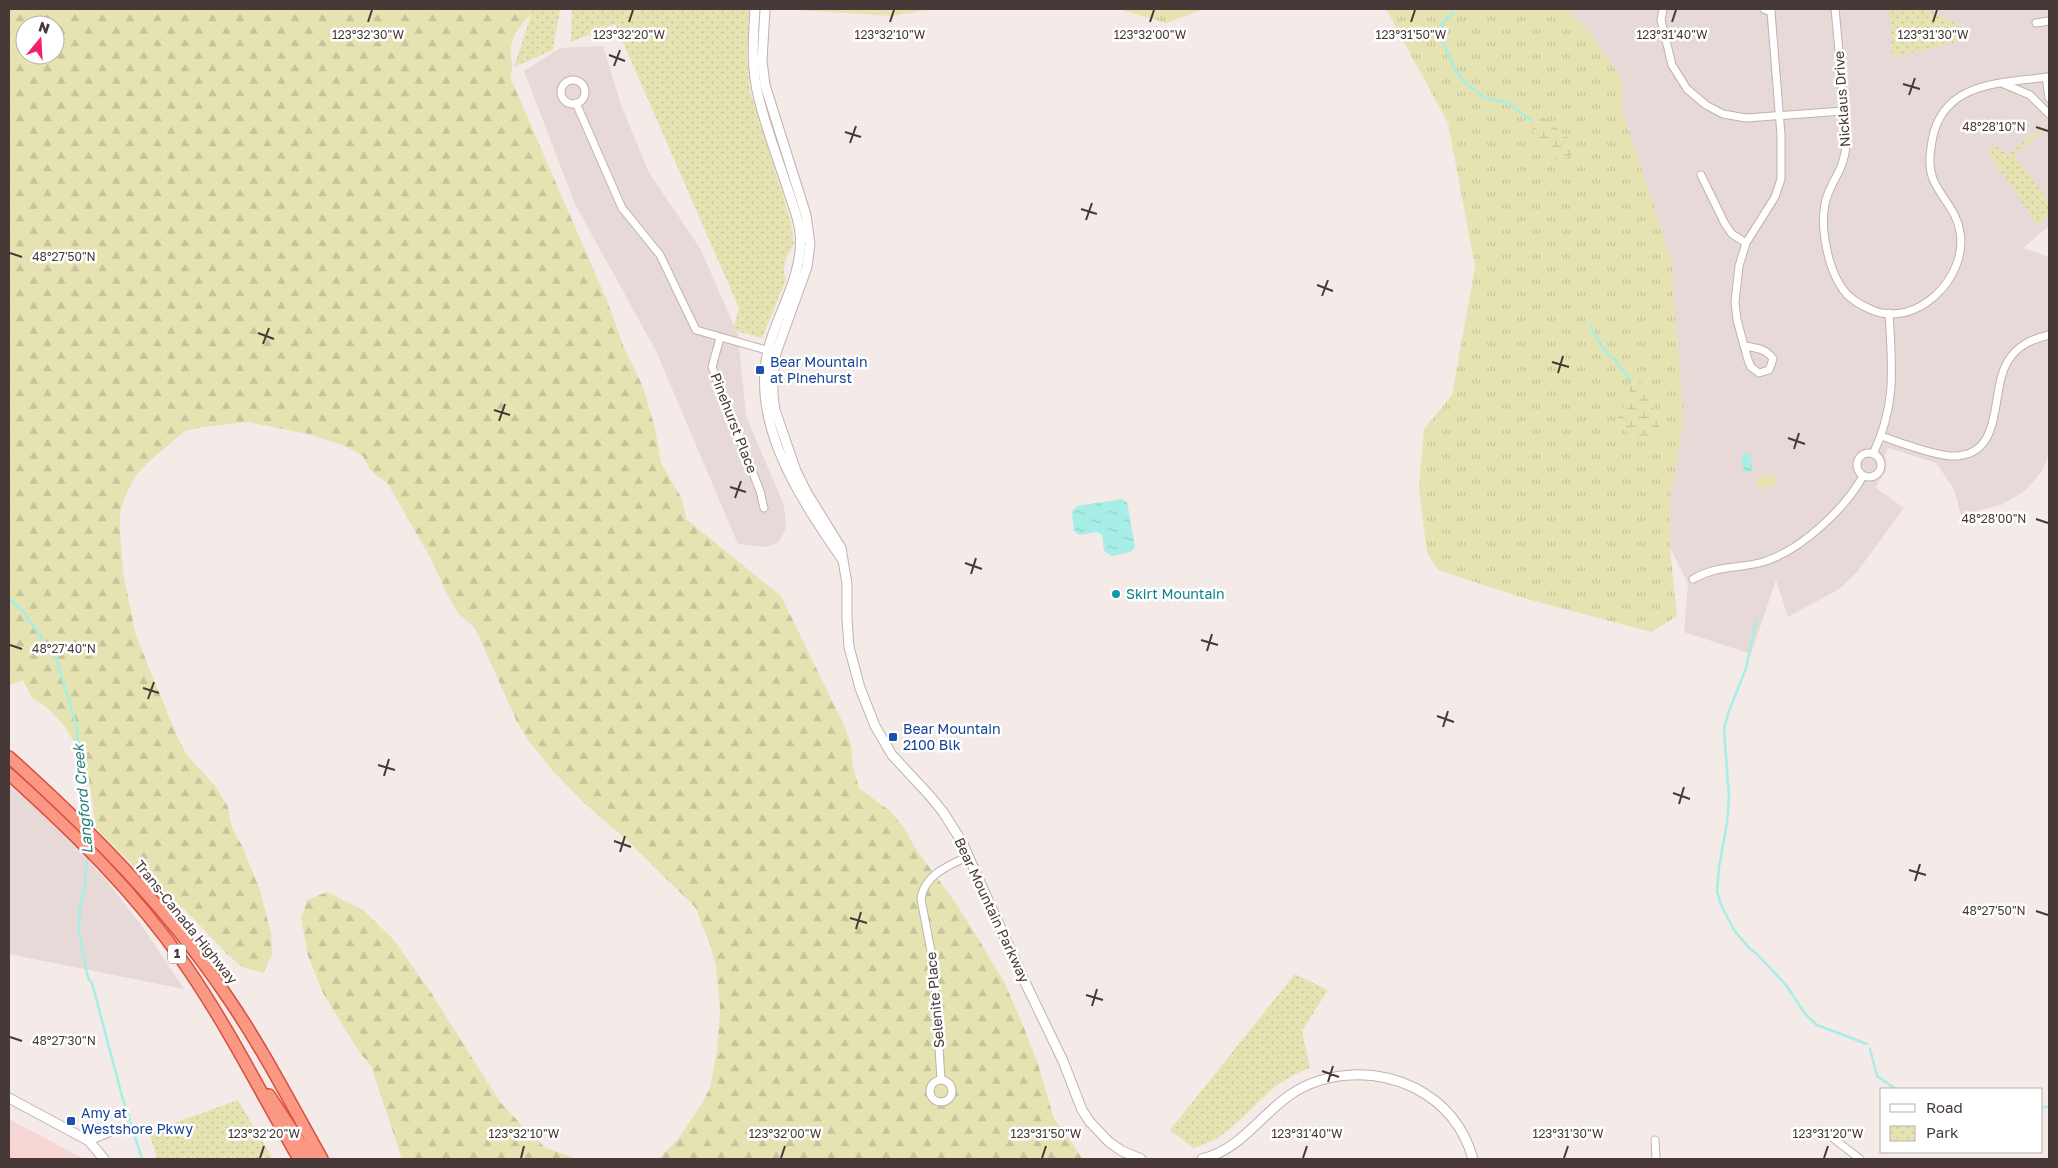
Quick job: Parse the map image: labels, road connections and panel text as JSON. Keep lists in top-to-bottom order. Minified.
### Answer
{"streets":{"highway":["Trans-Canada Highway","1"],"street":["Nicklaus Drive","Pinehurst Place","Bear Mountain Parkway","Selenite Place"]},"crossings":[["Bear Mountain Parkway","Selenite Place"]],"water":["Langford Creek"],"places":{"transit":["Bear Mountain at Pinehurst","Bear Mountain 2100 Blk","Amy at Westshore Pkwy"],"other":["Skirt Mountain"]},"legend":["Road","Park"],"north":"top","coordinates":["123°32'30\"W","123°32'20\"W","123°32'10\"W","123°32'00\"W","123°31'50\"W","123°31'40\"W","123°31'30\"W","48°28'10\"N","48°27'50\"N","48°28'00\"N","48°27'40\"N","48°27'30\"N","123°31'20\"W"]}
